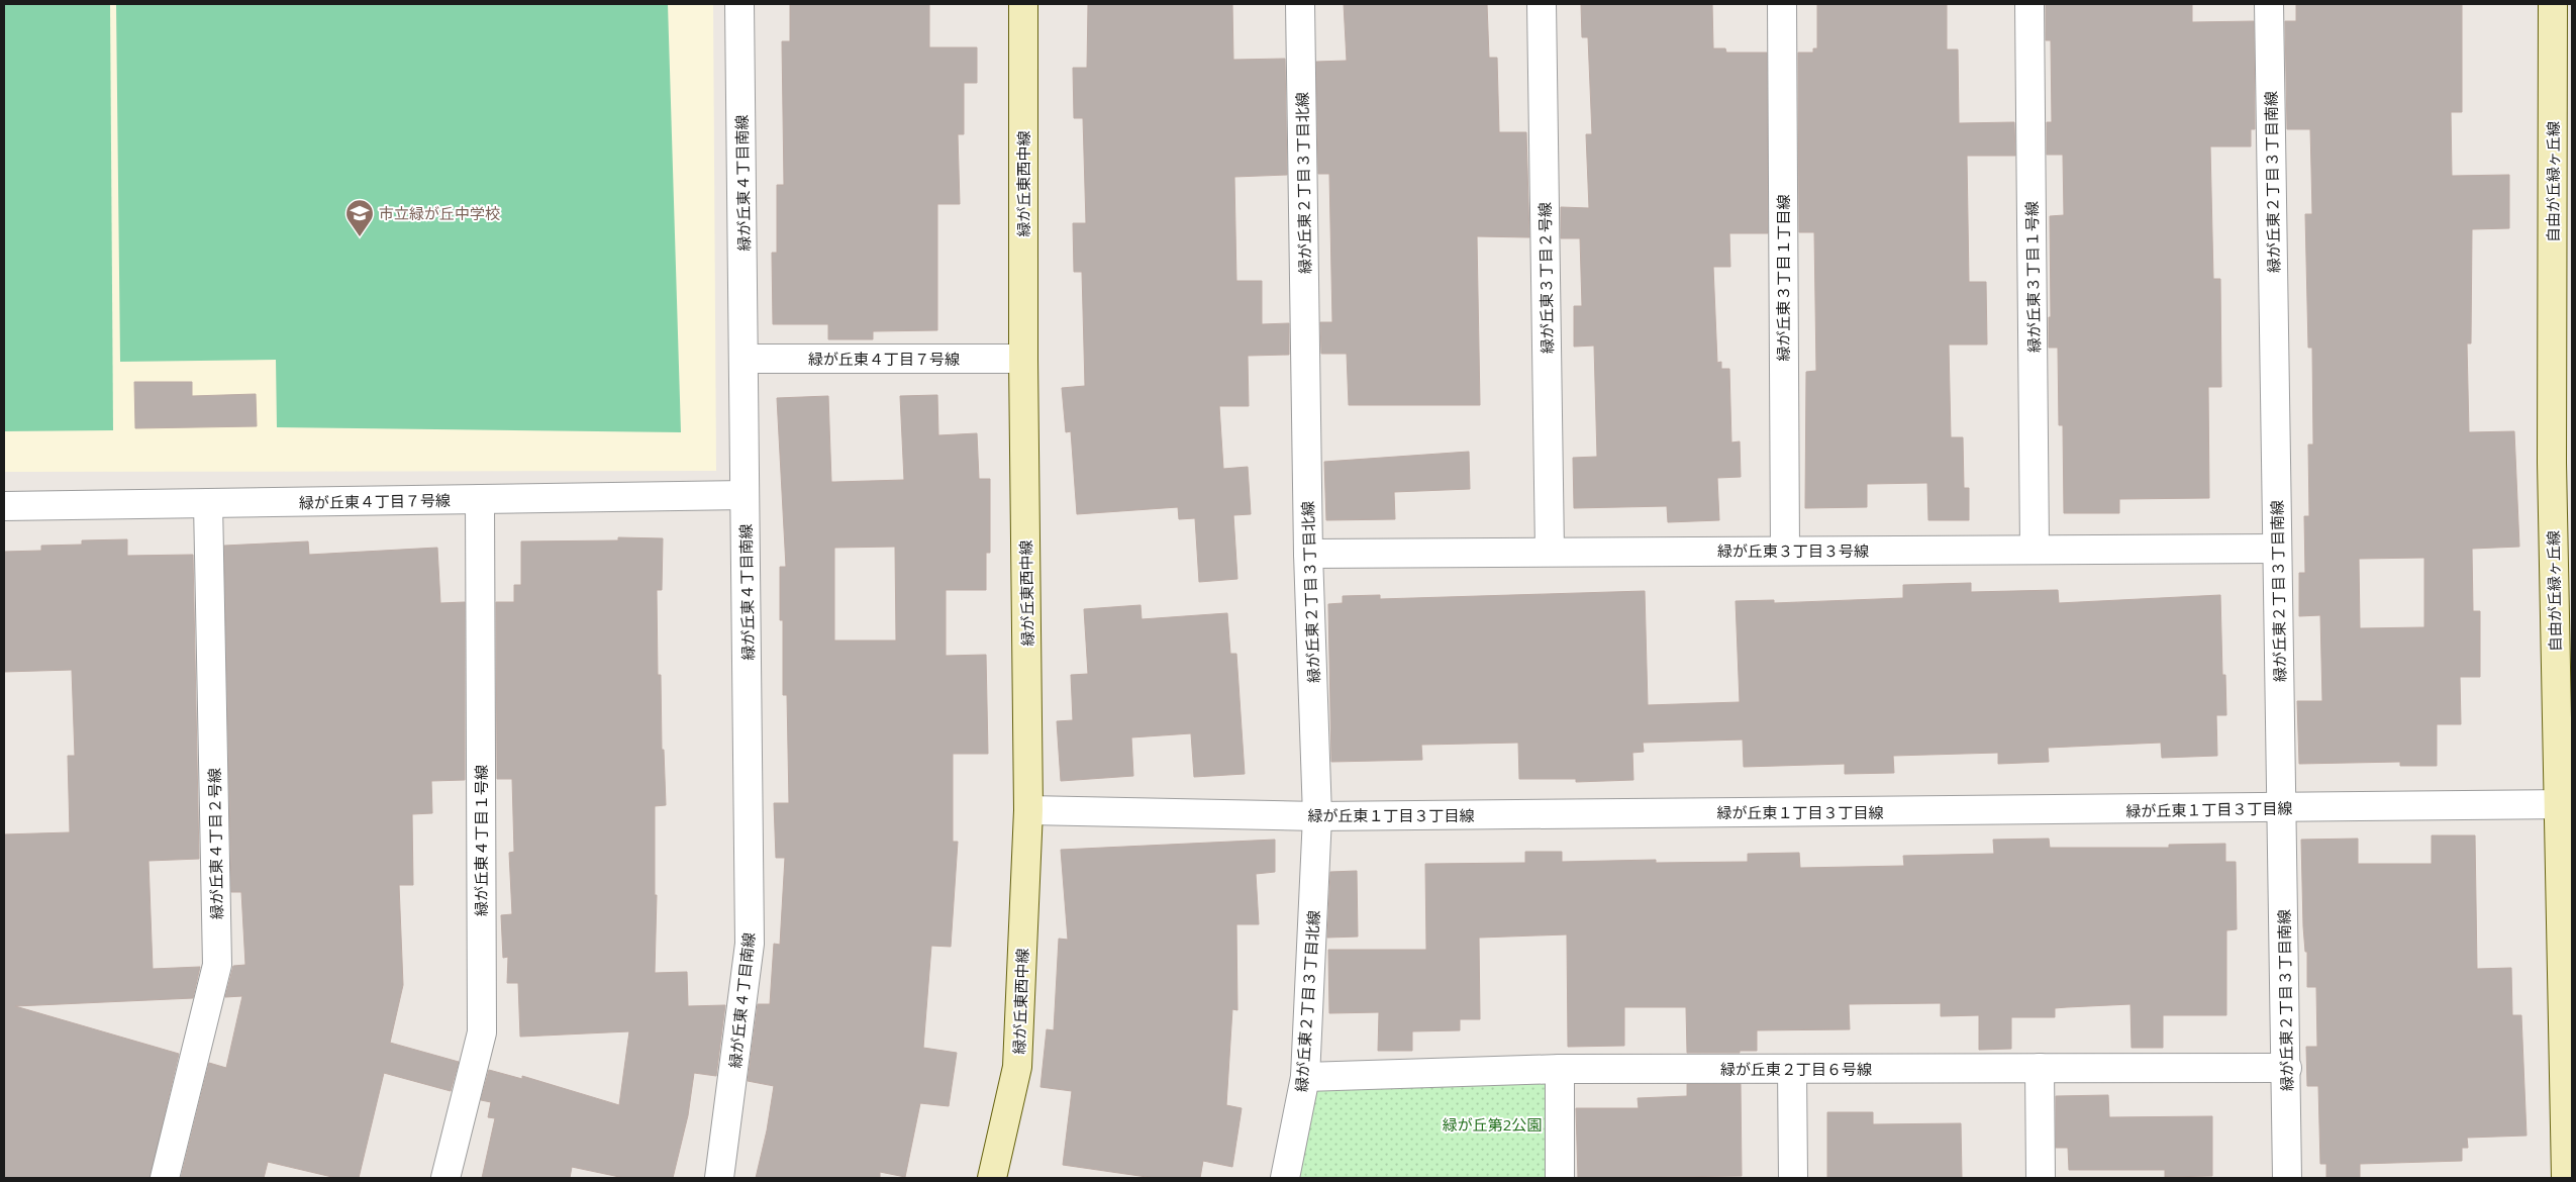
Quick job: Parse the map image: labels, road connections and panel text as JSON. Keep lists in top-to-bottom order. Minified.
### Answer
{"streets":{"street":["緑が丘東２丁目３丁目南線","自由が丘緑ヶ丘線","緑が丘東４丁目南線","緑が丘東２丁目３丁目北線","緑が丘東西中線","緑が丘東３丁目１号線","緑が丘東３丁目２号線","緑が丘東３丁目１丁目線","緑が丘東４丁目７号線","緑が丘東３丁目３号線","緑が丘東１丁目３丁目線","緑が丘東４丁目１号線","緑が丘東４丁目２号線","緑が丘東２丁目６号線"]},"crossings":[["緑が丘東２丁目３丁目南線","緑が丘東３丁目３号線"],["緑が丘東２丁目３丁目南線","緑が丘東１丁目３丁目線"],["緑が丘東２丁目３丁目南線","緑が丘東２丁目６号線"],["自由が丘緑ヶ丘線","緑が丘東１丁目３丁目線"],["緑が丘東４丁目南線","緑が丘東４丁目７号線"],["緑が丘東２丁目３丁目北線","緑が丘東３丁目３号線"],["緑が丘東２丁目３丁目北線","緑が丘東１丁目３丁目線"],["緑が丘東２丁目３丁目北線","緑が丘東２丁目６号線"],["緑が丘東西中線","緑が丘東４丁目７号線"],["緑が丘東西中線","緑が丘東１丁目３丁目線"],["緑が丘東３丁目１号線","緑が丘東３丁目３号線"],["緑が丘東３丁目２号線","緑が丘東３丁目３号線"],["緑が丘東３丁目１丁目線","緑が丘東３丁目３号線"],["緑が丘東４丁目７号線","緑が丘東４丁目１号線"],["緑が丘東４丁目７号線","緑が丘東４丁目２号線"]],"parks":["緑が丘第2公園"],"places":{"school or university":["市立緑が丘中学校"]}}
